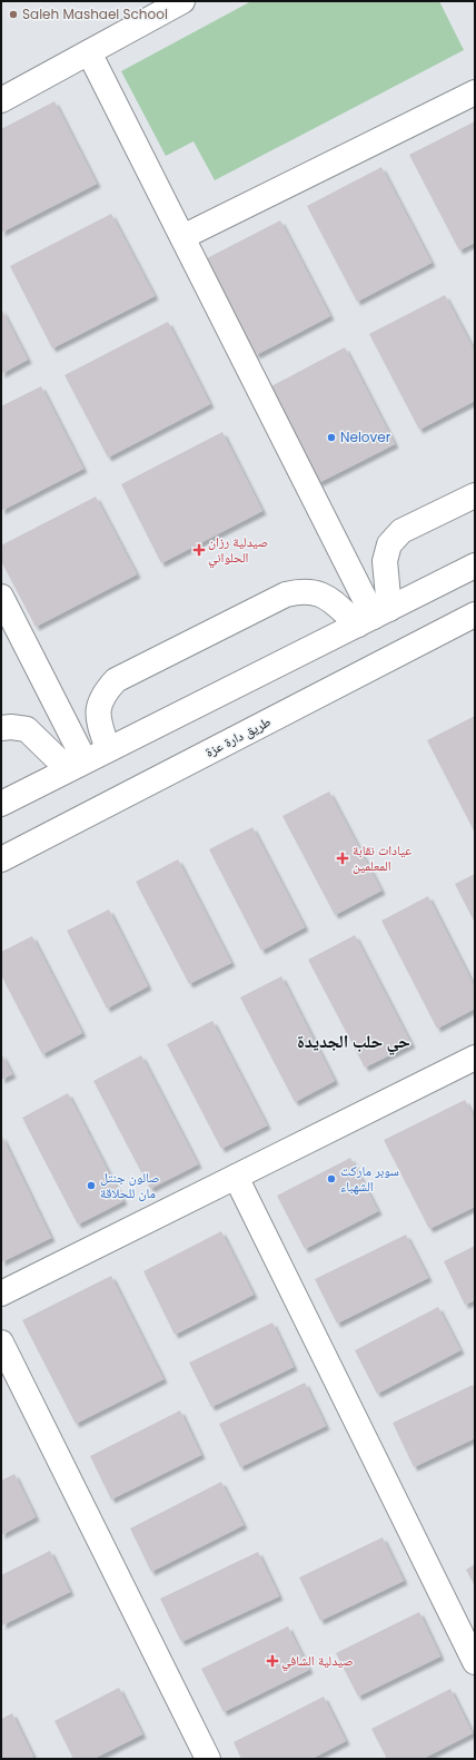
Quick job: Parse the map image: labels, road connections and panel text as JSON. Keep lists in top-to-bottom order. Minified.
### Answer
{"streets":{"street":["طريق دارة عزة"]},"districts":["حي حلب الجديدة"],"places":{"other":["Saleh Mashael School","Nelover","سوبر ماركت الشهباء","صالون جنتل مان للحلاقة"],"health":["صيدلية رزان الحلواني","عيادات نقابة المعلمين","صيدلية الشافي"]}}
